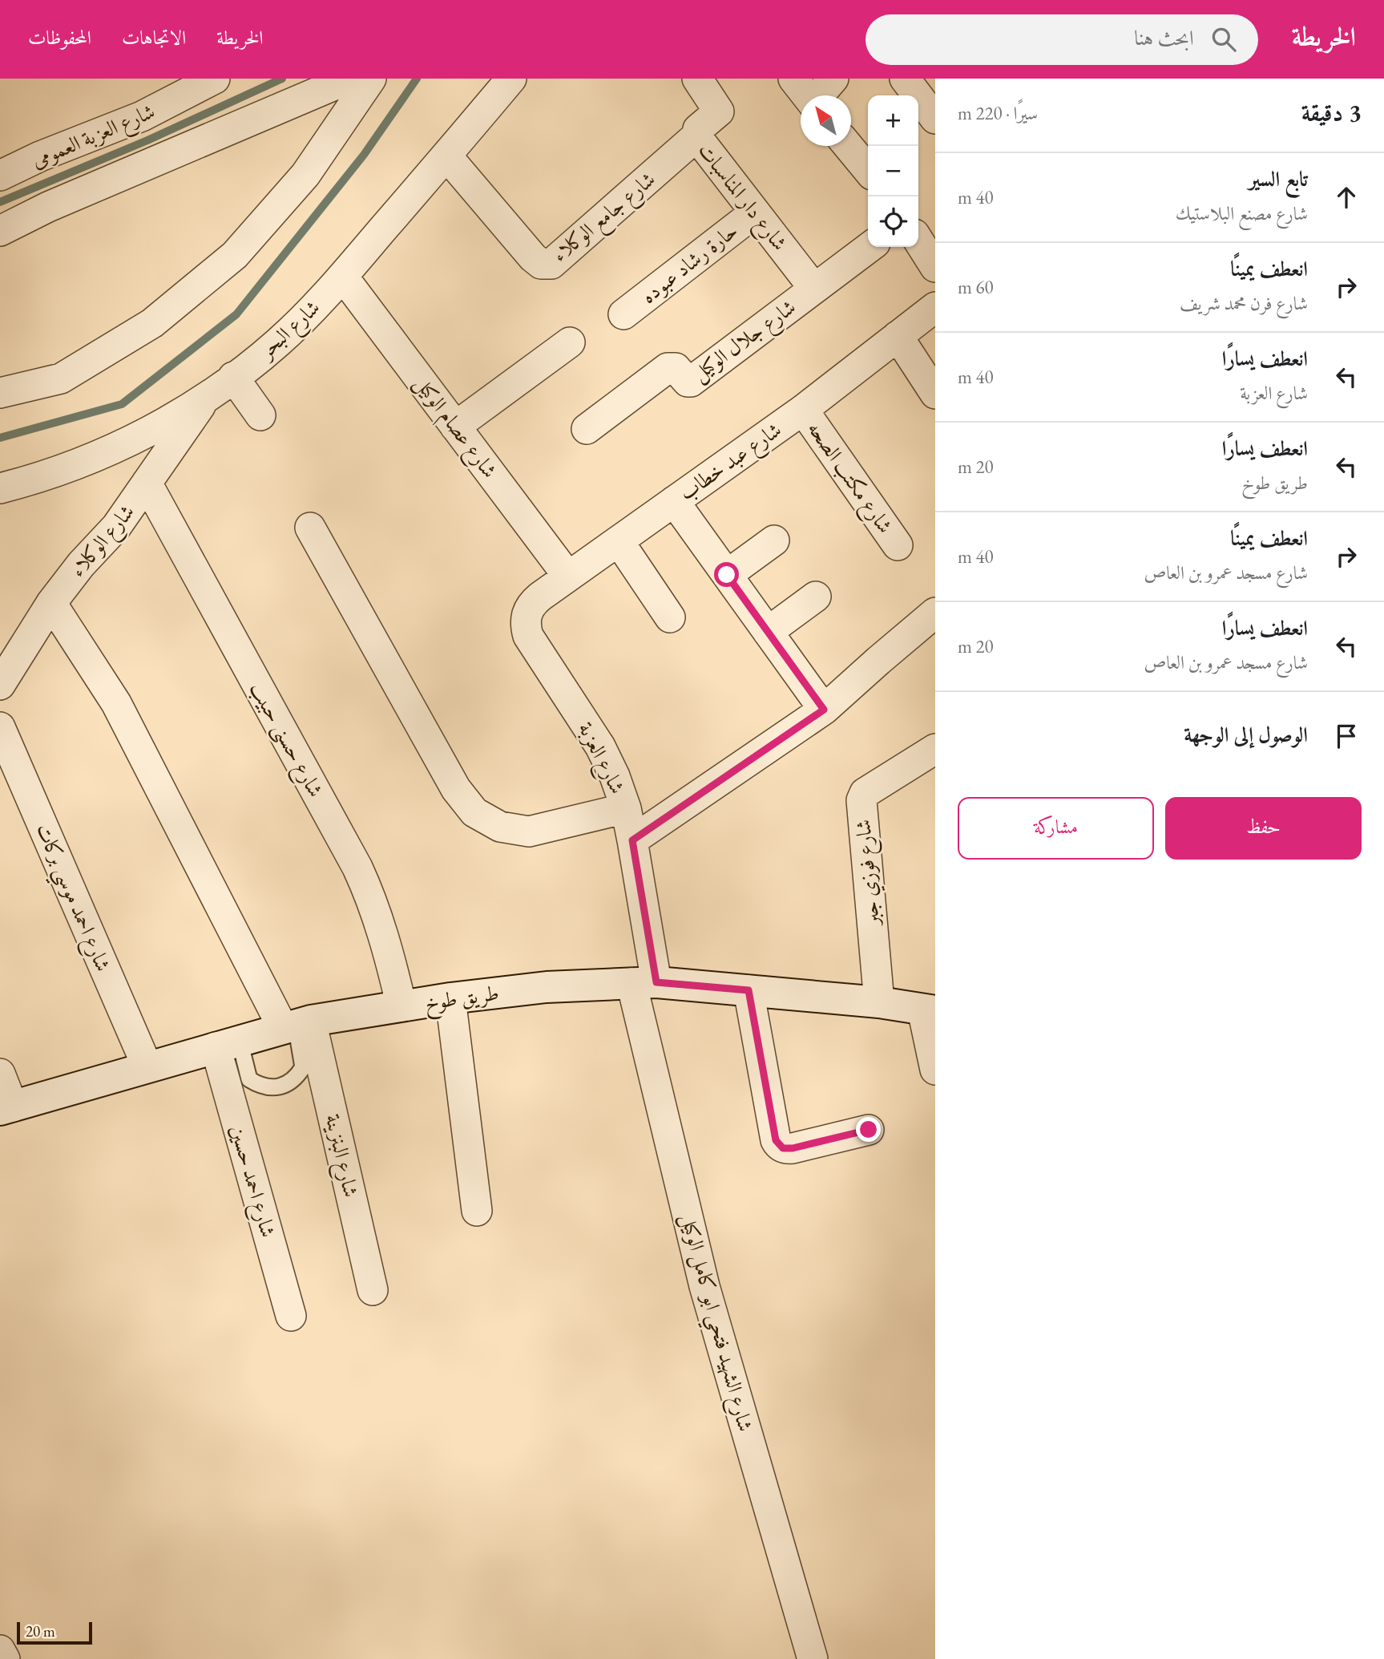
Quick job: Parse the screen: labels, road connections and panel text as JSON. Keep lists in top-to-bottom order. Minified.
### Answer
{"streets":{"main road":["طريق طوخ"],"street":["شارع العزبة العمومى","شارع دار المناسبات","شارع جامع الوكلاء","حارة رشاد عبوده","شارع البحر","شارع جلال الوكيل","شارع عصام الوكيل","شارع عبد خطاب","شارع مكتب الصحه","شارع الوكلاء","شارع حسنى حبيب","شارع العزبة","شارع فوزي جبر","شارع احمد موسي بركات","شارع البنزينة","شارع احمد حسين","شارع الشهيد فتحي ابو كامل الوكيل"]},"crossings":[["شارع دار المناسبات","شارع جامع الوكلاء"],["شارع دار المناسبات","حارة رشاد عبوده"],["شارع دار المناسبات","شارع جلال الوكيل"],["شارع جامع الوكلاء","شارع البحر"],["شارع البحر","شارع عصام الوكيل"],["شارع البحر","شارع الوكلاء"],["شارع عصام الوكيل","شارع عبد خطاب"],["شارع عبد خطاب","شارع مكتب الصحه"],["شارع عبد خطاب","شارع العزبة"],["شارع الوكلاء","شارع حسنى حبيب"],["شارع الوكلاء","شارع البنزينة"],["شارع حسنى حبيب","طريق طوخ"],["شارع العزبة","طريق طوخ"],["شارع العزبة","شارع الشهيد فتحي ابو كامل الوكيل"],["شارع فوزي جبر","طريق طوخ"],["شارع احمد موسي بركات","طريق طوخ"],["طريق طوخ","شارع البنزينة"],["طريق طوخ","شارع احمد حسين"],["طريق طوخ","شارع الشهيد فتحي ابو كامل الوكيل"]],"scale_bar":"20 m","north":"top left","page":{"header":"الخريطة","search":"ابحث هنا","nav":["الخريطة","الاتجاهات","المحفوظات"],"heading":["3 دقيقة","سيرًا · 220 m"],"map_buttons":["+","−"],"list":[["تابع السير","شارع مصنع البلاستيك","40 m"],["انعطف يمينًا","شارع فرن محمد شريف","60 m"],["انعطف يسارًا","شارع العزبة","40 m"],["انعطف يسارًا","طريق طوخ","20 m"],["انعطف يمينًا","شارع مسجد عمرو بن العاص","40 m"],["انعطف يسارًا","شارع مسجد عمرو بن العاص","20 m"],"الوصول إلى الوجهة"],"buttons":["حفظ","مشاركة"],"scale":"20 m"}}
